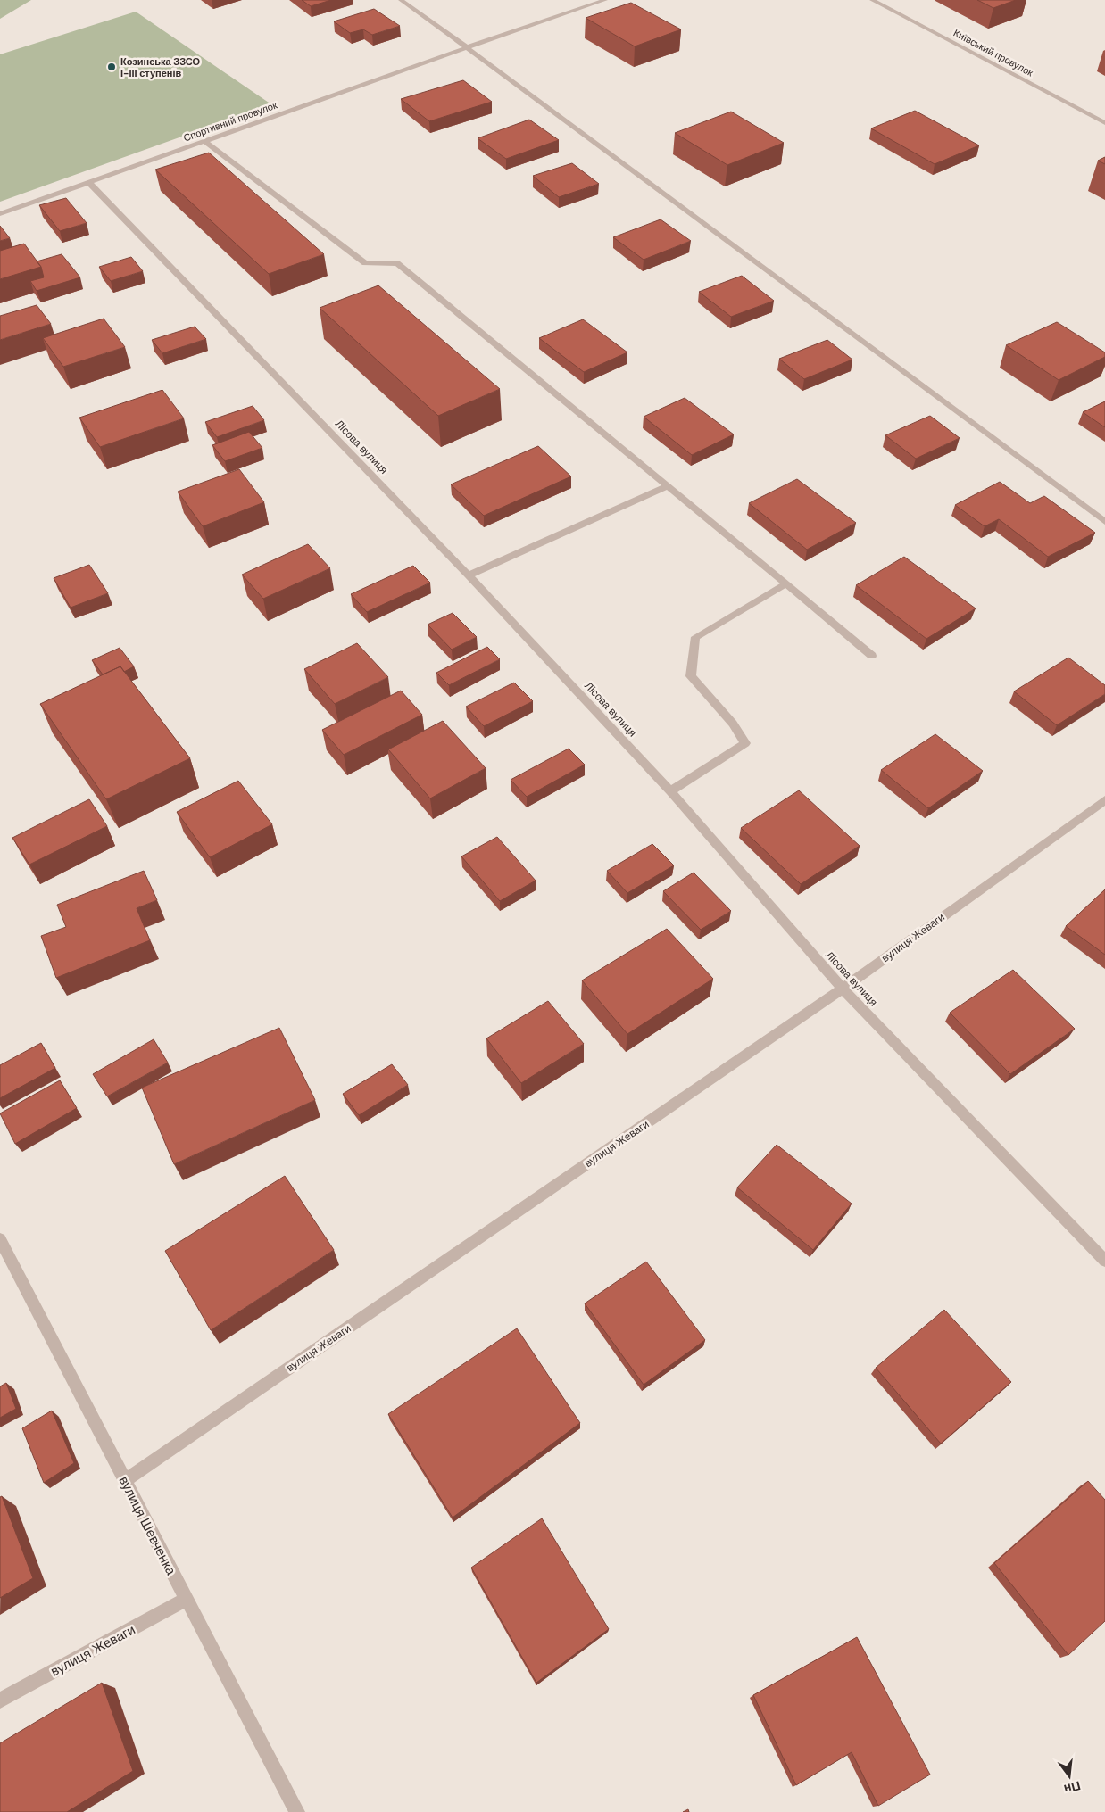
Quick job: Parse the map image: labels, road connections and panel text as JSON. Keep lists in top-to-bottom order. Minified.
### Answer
{"streets":{"street":["Київський провулок","Спортивний провулок","Лісова вулиця","вулиця Жеваги","вулиця Шевченка"]},"crossings":[["Спортивний провулок","Лісова вулиця"],["Лісова вулиця","вулиця Жеваги"],["вулиця Жеваги","вулиця Шевченка"]],"places":["Козинська ЗЗСО І-ІІІ ступенів"],"north":"bottom"}
